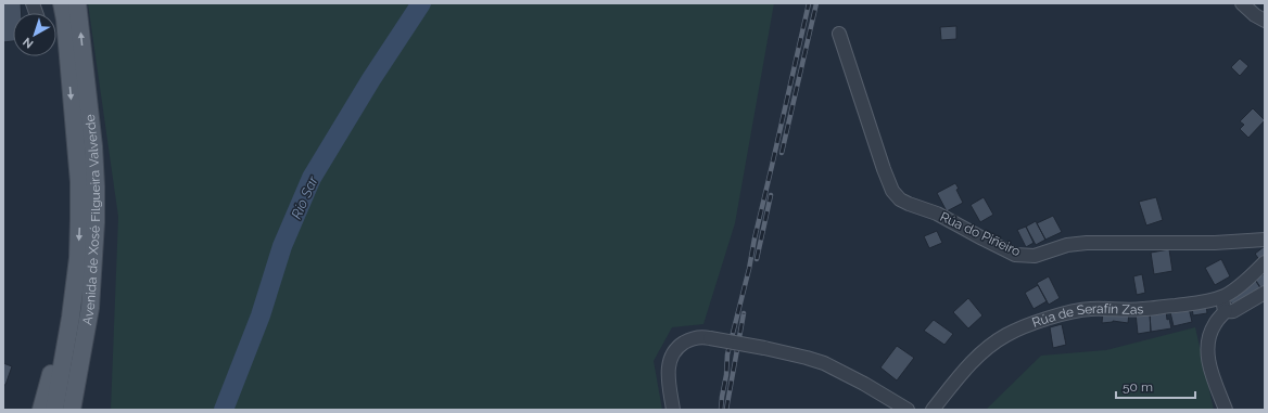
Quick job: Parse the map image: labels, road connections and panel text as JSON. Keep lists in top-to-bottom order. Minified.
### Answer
{"streets":{"main road":["Avenida de Xosé Filgueira Valverde"],"street":["Rúa do Piñeiro","Rúa de Serafín Zas"]},"water":["Río Sar"],"scale_bar":"50 m","north":"bottom left"}
